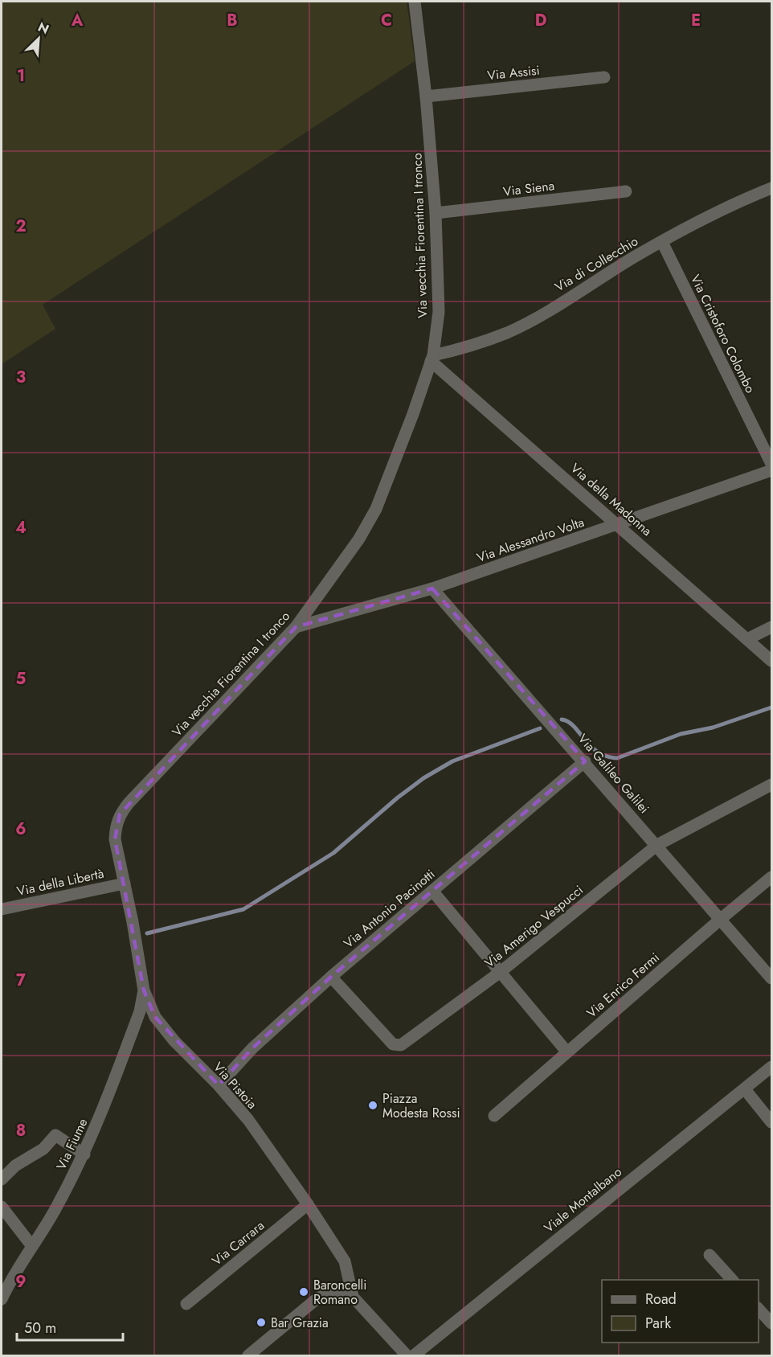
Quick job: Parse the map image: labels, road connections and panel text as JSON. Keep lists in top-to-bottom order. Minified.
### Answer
{"streets":{"street":["Via Assisi","Via Siena","Via vecchia Fiorentina I tronco","Via di Collecchio","Via Cristoforo Colombo","Via della Madonna","Via Alessandro Volta","Via Galileo Galilei","Via della Libertà","Via Antonio Pacinotti","Via Amerigo Vespucci","Via Enrico Fermi","Via Pistoia","Via Fiume","Viale Montalbano","Via Carrara"]},"crossings":[["Via Assisi","Via vecchia Fiorentina I tronco"],["Via Siena","Via vecchia Fiorentina I tronco"],["Via vecchia Fiorentina I tronco","Via di Collecchio"],["Via vecchia Fiorentina I tronco","Via della Madonna"],["Via vecchia Fiorentina I tronco","Via Alessandro Volta"],["Via vecchia Fiorentina I tronco","Via della Libertà"],["Via vecchia Fiorentina I tronco","Via Pistoia"],["Via di Collecchio","Via Cristoforo Colombo"],["Via di Collecchio","Via della Madonna"],["Via della Madonna","Via Alessandro Volta"],["Via Alessandro Volta","Via Galileo Galilei"],["Via Galileo Galilei","Via Antonio Pacinotti"],["Via Galileo Galilei","Via Amerigo Vespucci"],["Via Galileo Galilei","Via Enrico Fermi"],["Via della Libertà","Via Pistoia"],["Via Antonio Pacinotti","Via Amerigo Vespucci"],["Via Antonio Pacinotti","Via Pistoia"],["Via Pistoia","Via Fiume"],["Via Pistoia","Via Carrara"]],"places":["Piazza Modesta Rossi","Baroncelli Romano","Bar Grazia"],"legend":["Road","Park"],"scale_bar":"50 m","north":"top right","grid":{"columns":["A","B","C","D","E"],"rows":["1","2","3","4","5","6","7","8","9"]}}
